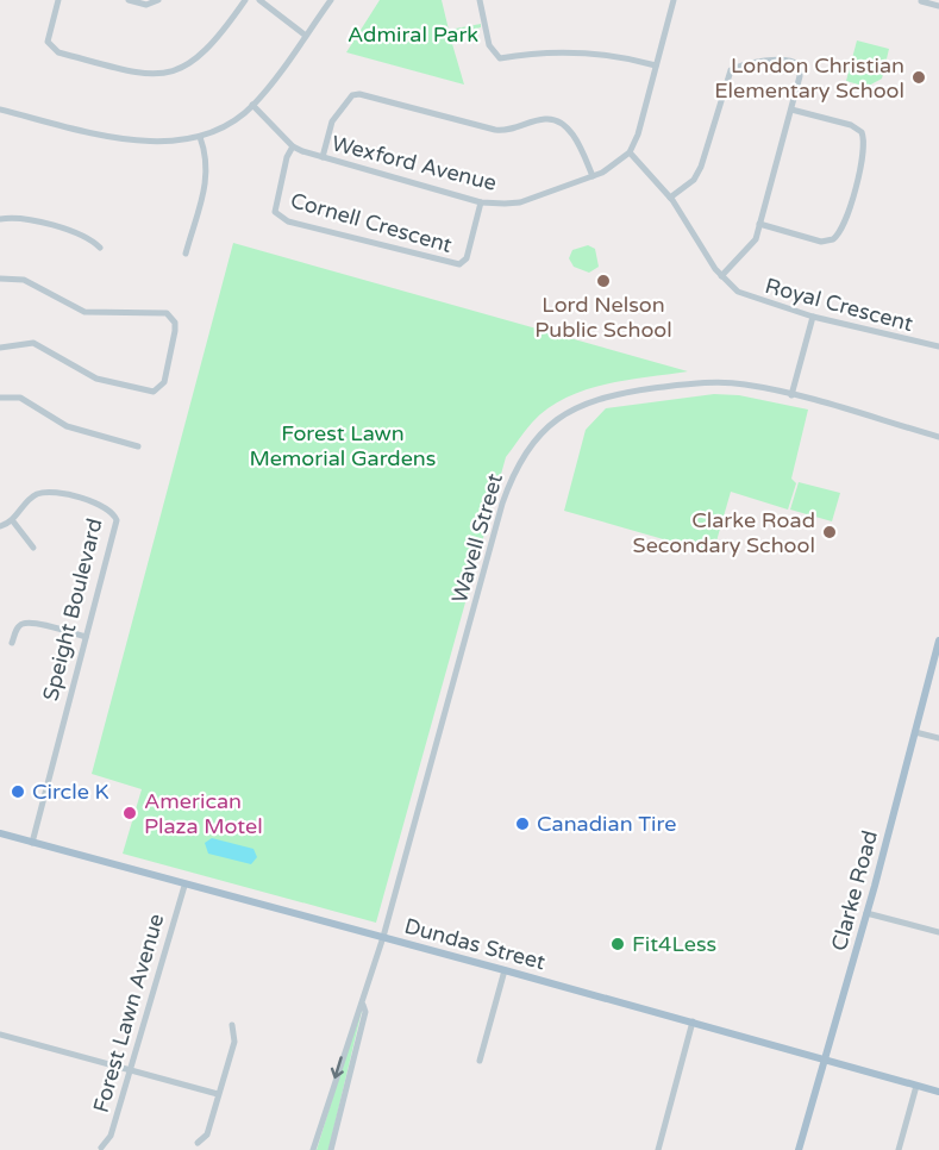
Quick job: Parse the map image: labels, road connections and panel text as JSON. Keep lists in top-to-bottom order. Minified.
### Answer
{"streets":{"main road":["Clarke Road","Dundas Street"],"street":["Wexford Avenue","Cornell Crescent","Royal Crescent","Wavell Street","Speight Boulevard","Forest Lawn Avenue"]},"crossings":[["Wexford Avenue","Cornell Crescent"],["Wexford Avenue","Royal Crescent"],["Wavell Street","Dundas Street"],["Speight Boulevard","Dundas Street"],["Clarke Road","Dundas Street"],["Dundas Street","Forest Lawn Avenue"]],"parks":["Admiral Park","Forest Lawn Memorial Gardens"],"places":["London Christian Elementary School","Lord Nelson Public School","Clarke Road Secondary School","Circle K","American Plaza Motel","Canadian Tire","Fit4Less"]}
